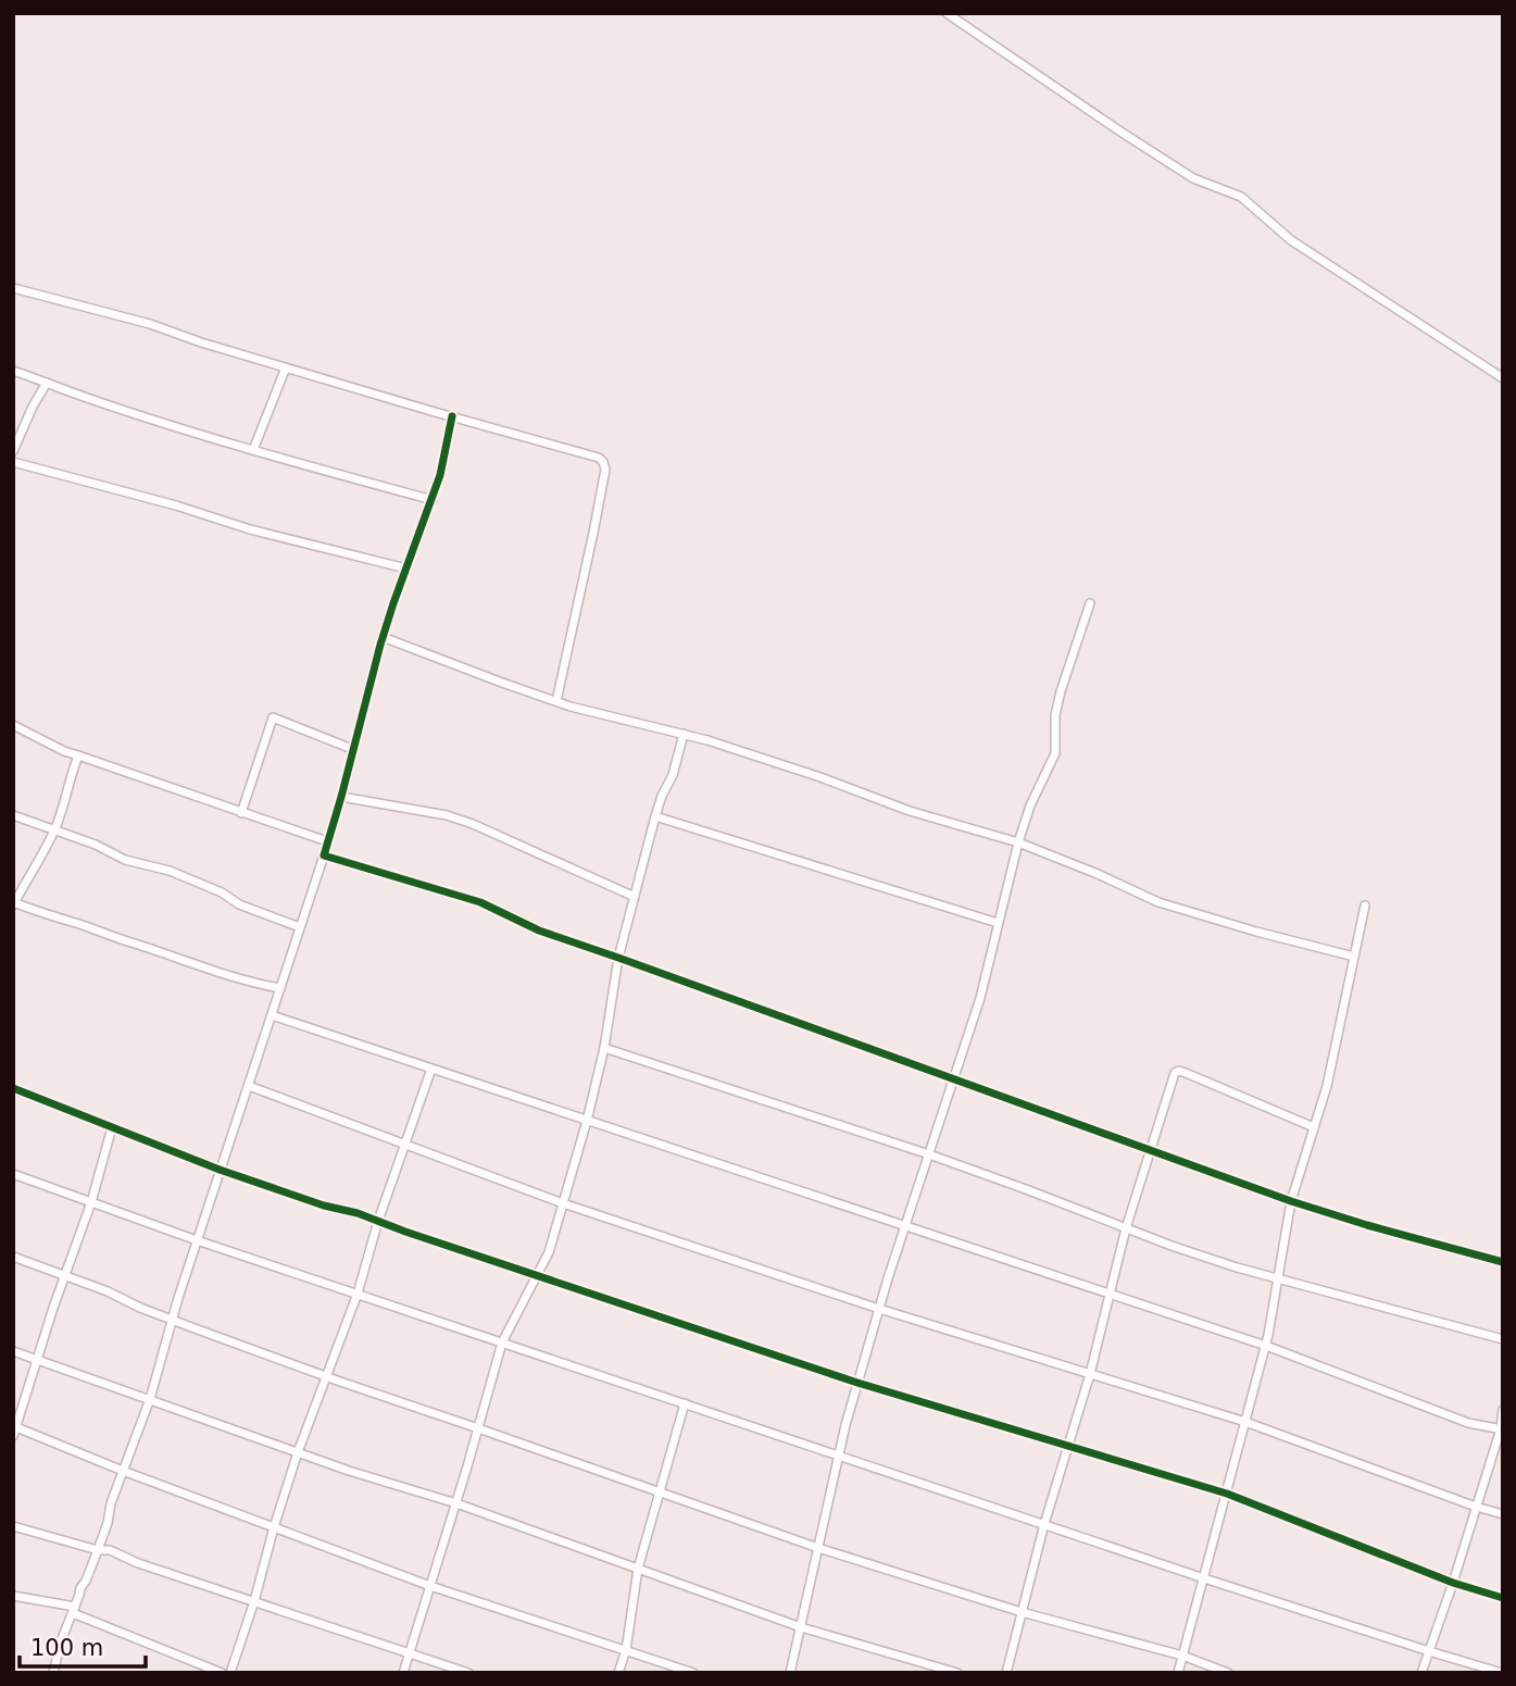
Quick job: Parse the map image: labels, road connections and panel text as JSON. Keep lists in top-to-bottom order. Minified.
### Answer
{"scale_bar":"100 m"}
